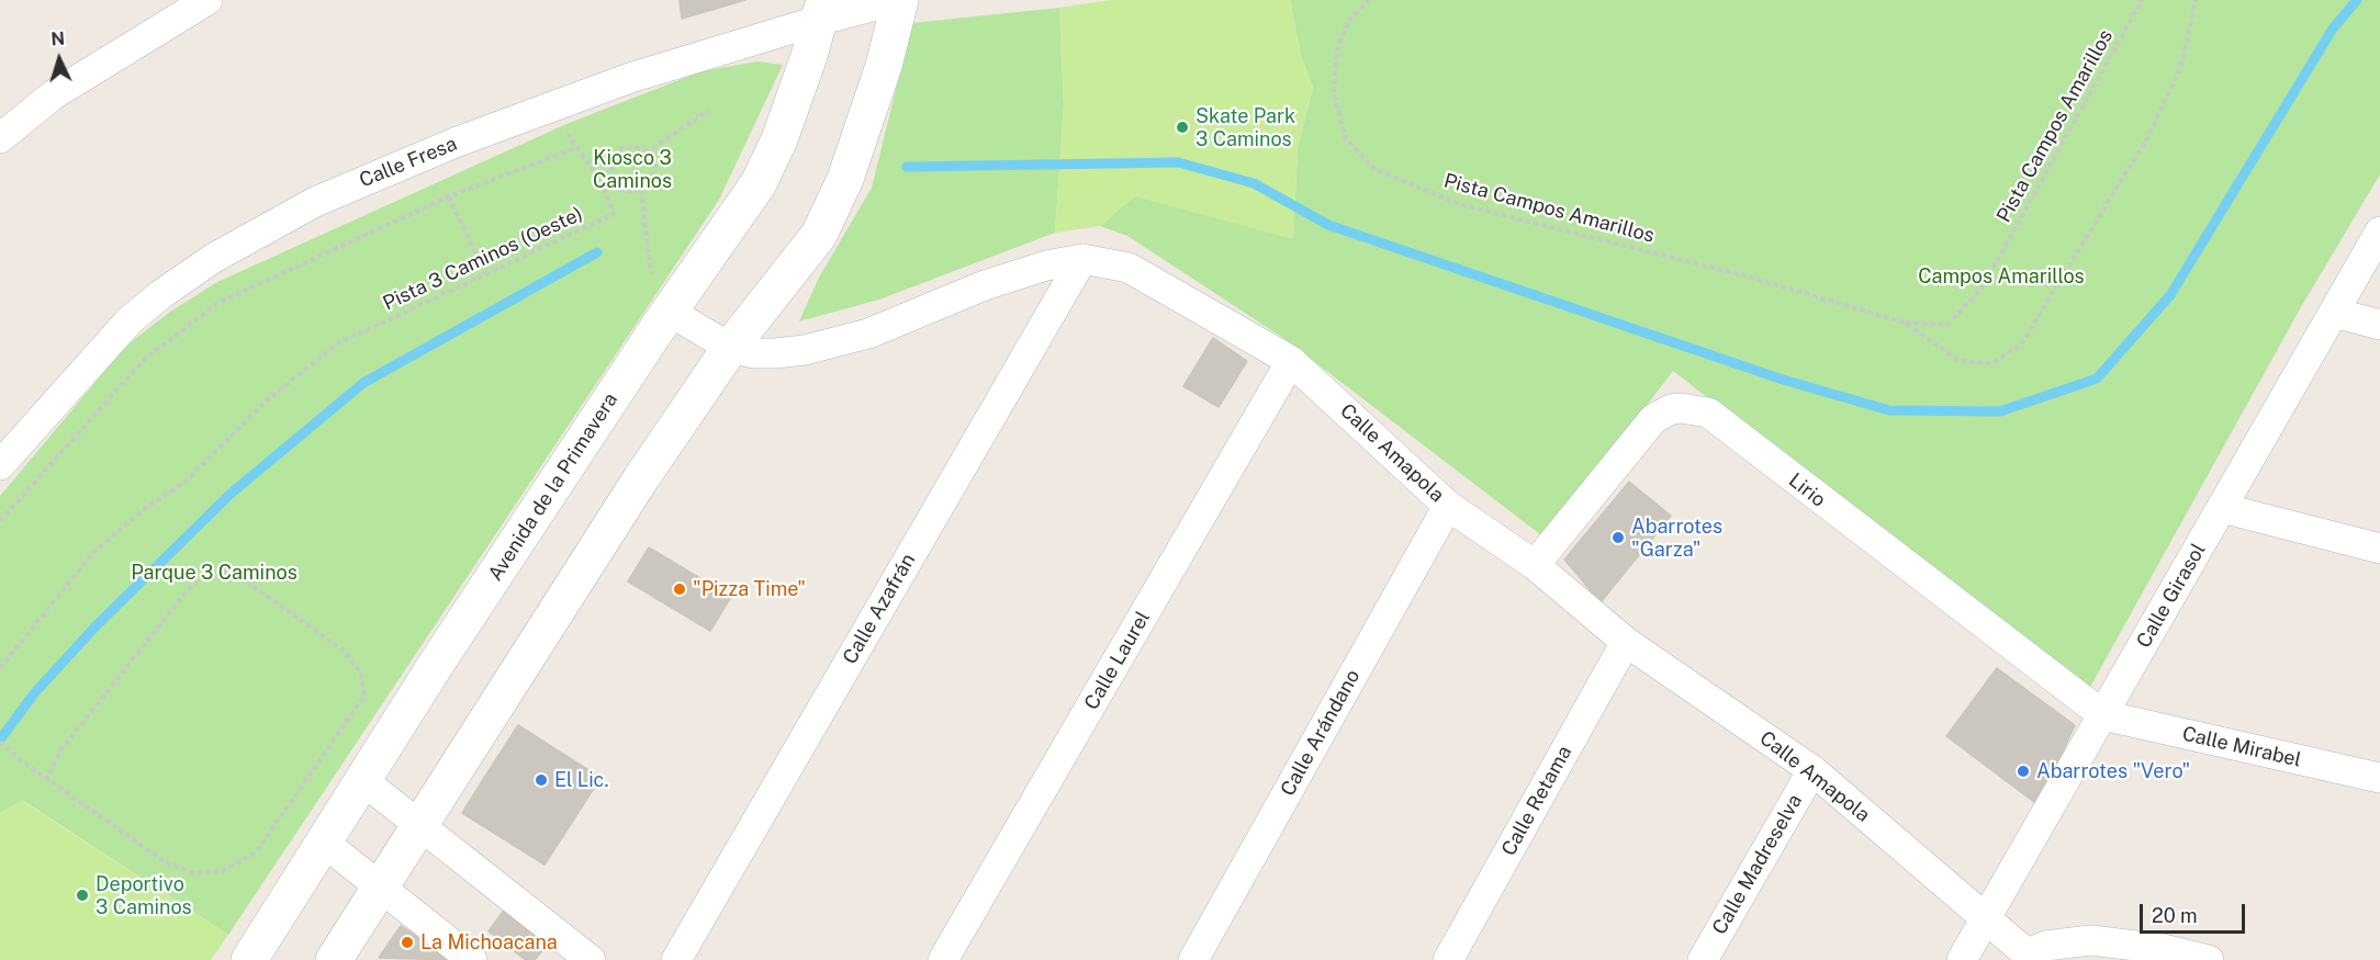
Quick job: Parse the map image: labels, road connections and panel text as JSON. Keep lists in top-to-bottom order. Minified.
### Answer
{"streets":{"street":["Calle Fresa","Calle Amapola","Avenida de la Primavera","Lirio","Calle Girasol","Calle Azafrán","Calle Laurel","Calle Arándano","Calle Mirabel","Calle Retama","Calle Madreselva"],"path":["Pista Campos Amarillos","Pista 3 Caminos (Oeste)"]},"crossings":[["Calle Fresa","Avenida de la Primavera"],["Calle Amapola","Avenida de la Primavera"],["Calle Amapola","Lirio"],["Calle Amapola","Calle Girasol"],["Calle Amapola","Calle Azafrán"],["Calle Amapola","Calle Laurel"],["Calle Amapola","Calle Arándano"],["Calle Amapola","Calle Retama"],["Calle Amapola","Calle Madreselva"],["Lirio","Calle Girasol"],["Lirio","Calle Mirabel"],["Calle Girasol","Calle Mirabel"]],"parks":["Kiosco 3 Caminos","Campos Amarillos","Parque 3 Caminos"],"places":["Skate Park 3 Caminos","Abarrotes \"Garza\"","\"Pizza Time\"","Abarrotes \"Vero\"","El Lic.","Deportivo 3 Caminos","La Michoacana"],"scale_bar":"20 m","north":"top"}
